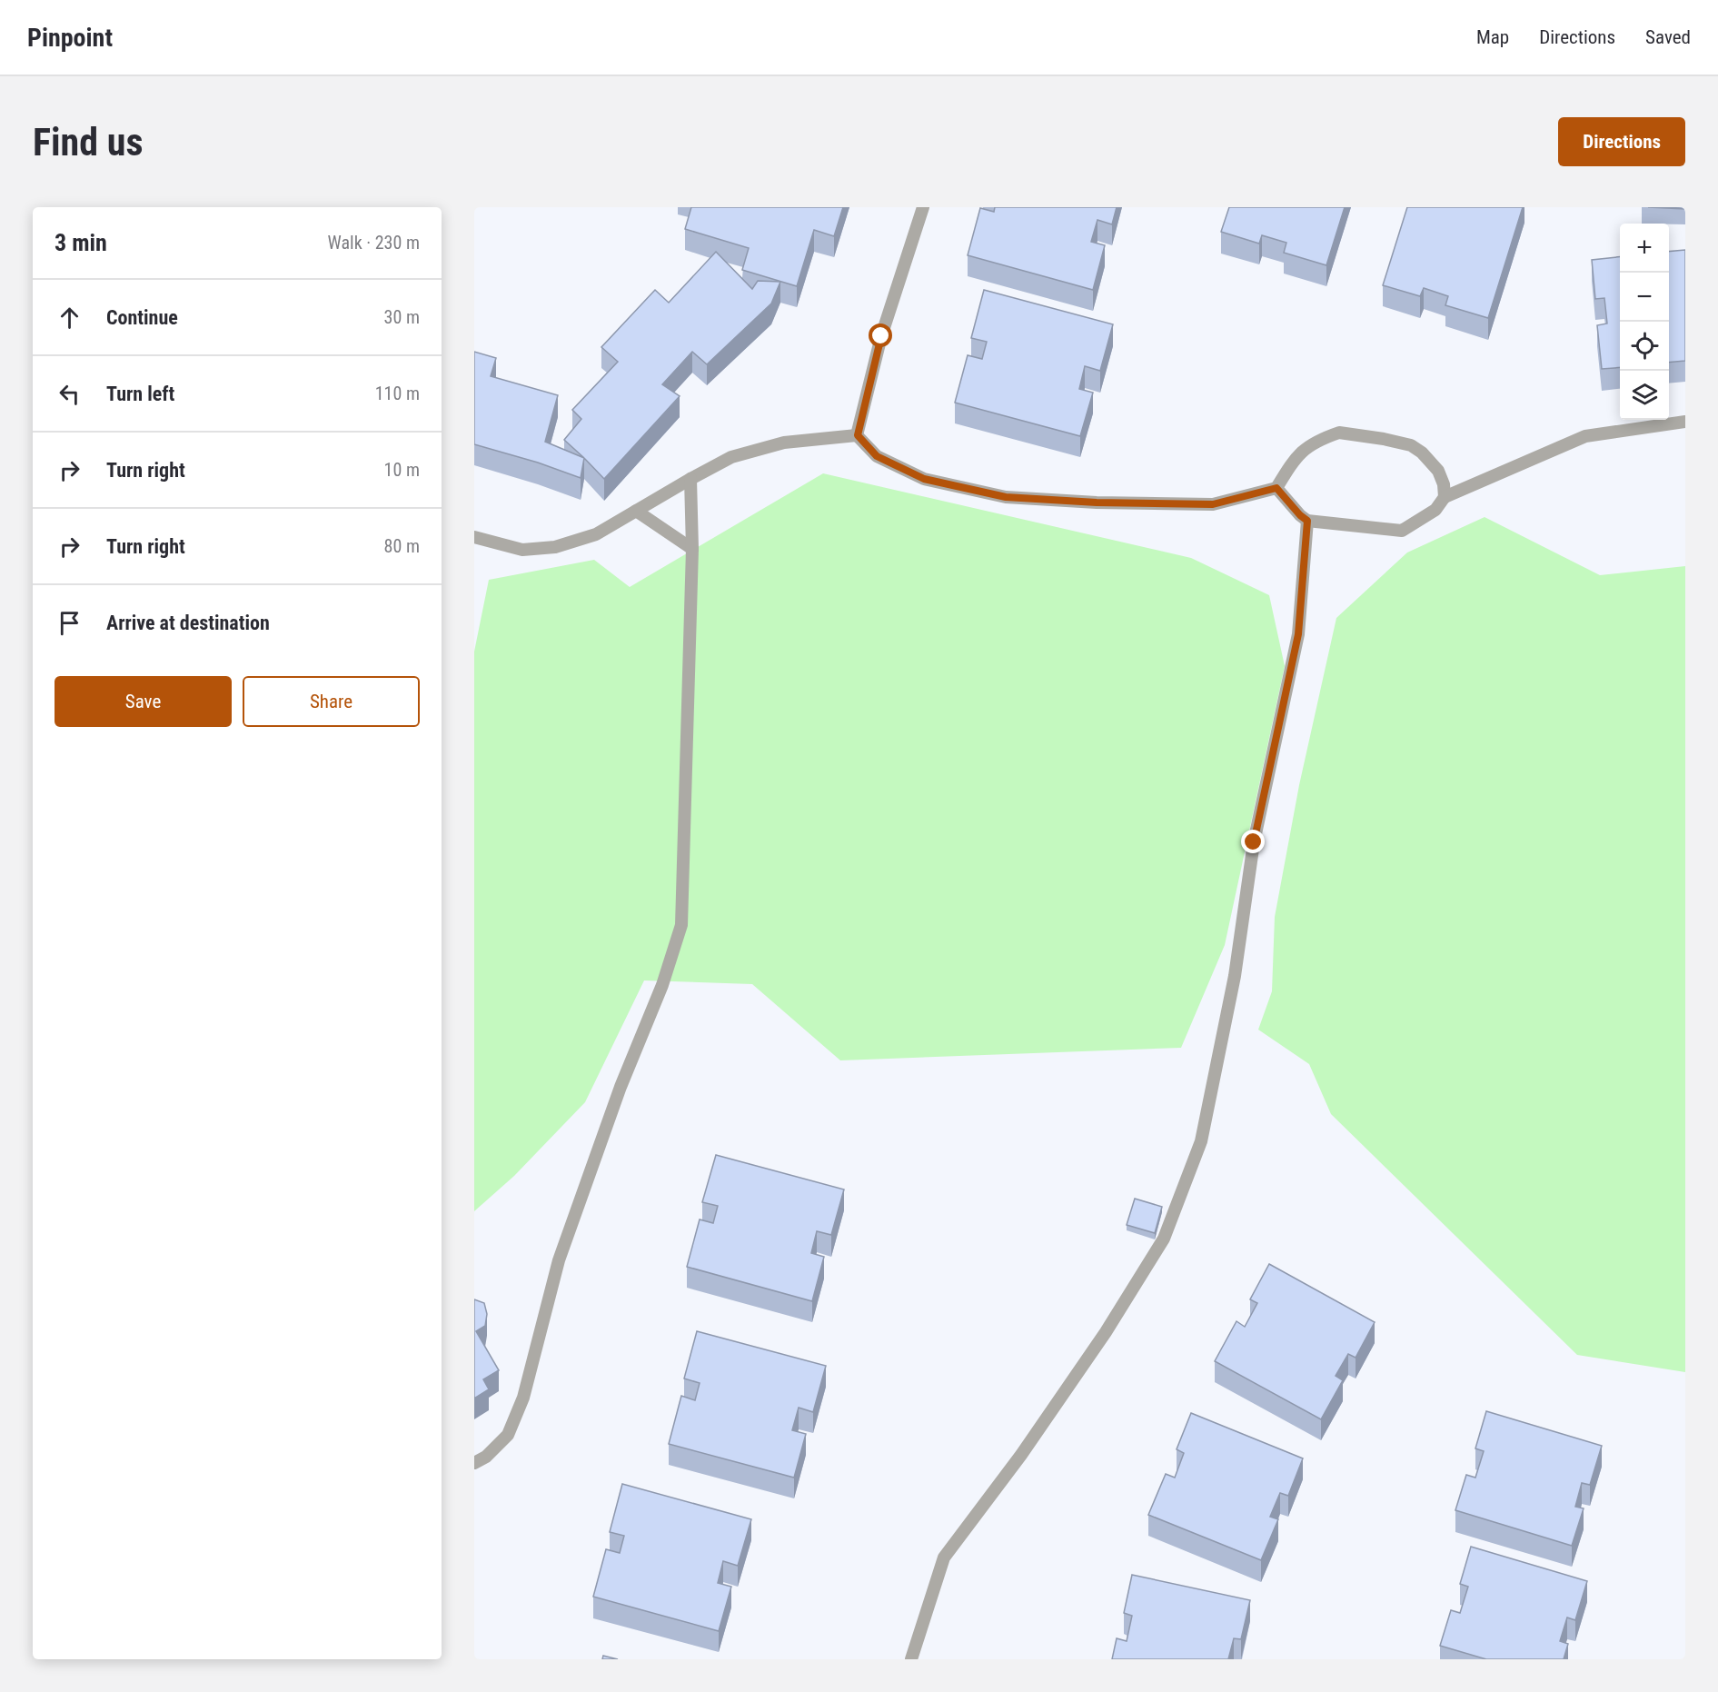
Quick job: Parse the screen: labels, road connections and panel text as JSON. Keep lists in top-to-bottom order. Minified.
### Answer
{"page":{"header":"Pinpoint","nav":["Map","Directions","Saved"],"buttons":["Directions",["Save","Share"]],"title":"Find us","heading":["3 min","Walk · 230 m"],"map_buttons":["+","−"],"list":[["Continue","30 m"],["Turn left","110 m"],["Turn right","10 m"],["Turn right","80 m"],"Arrive at destination"]}}
